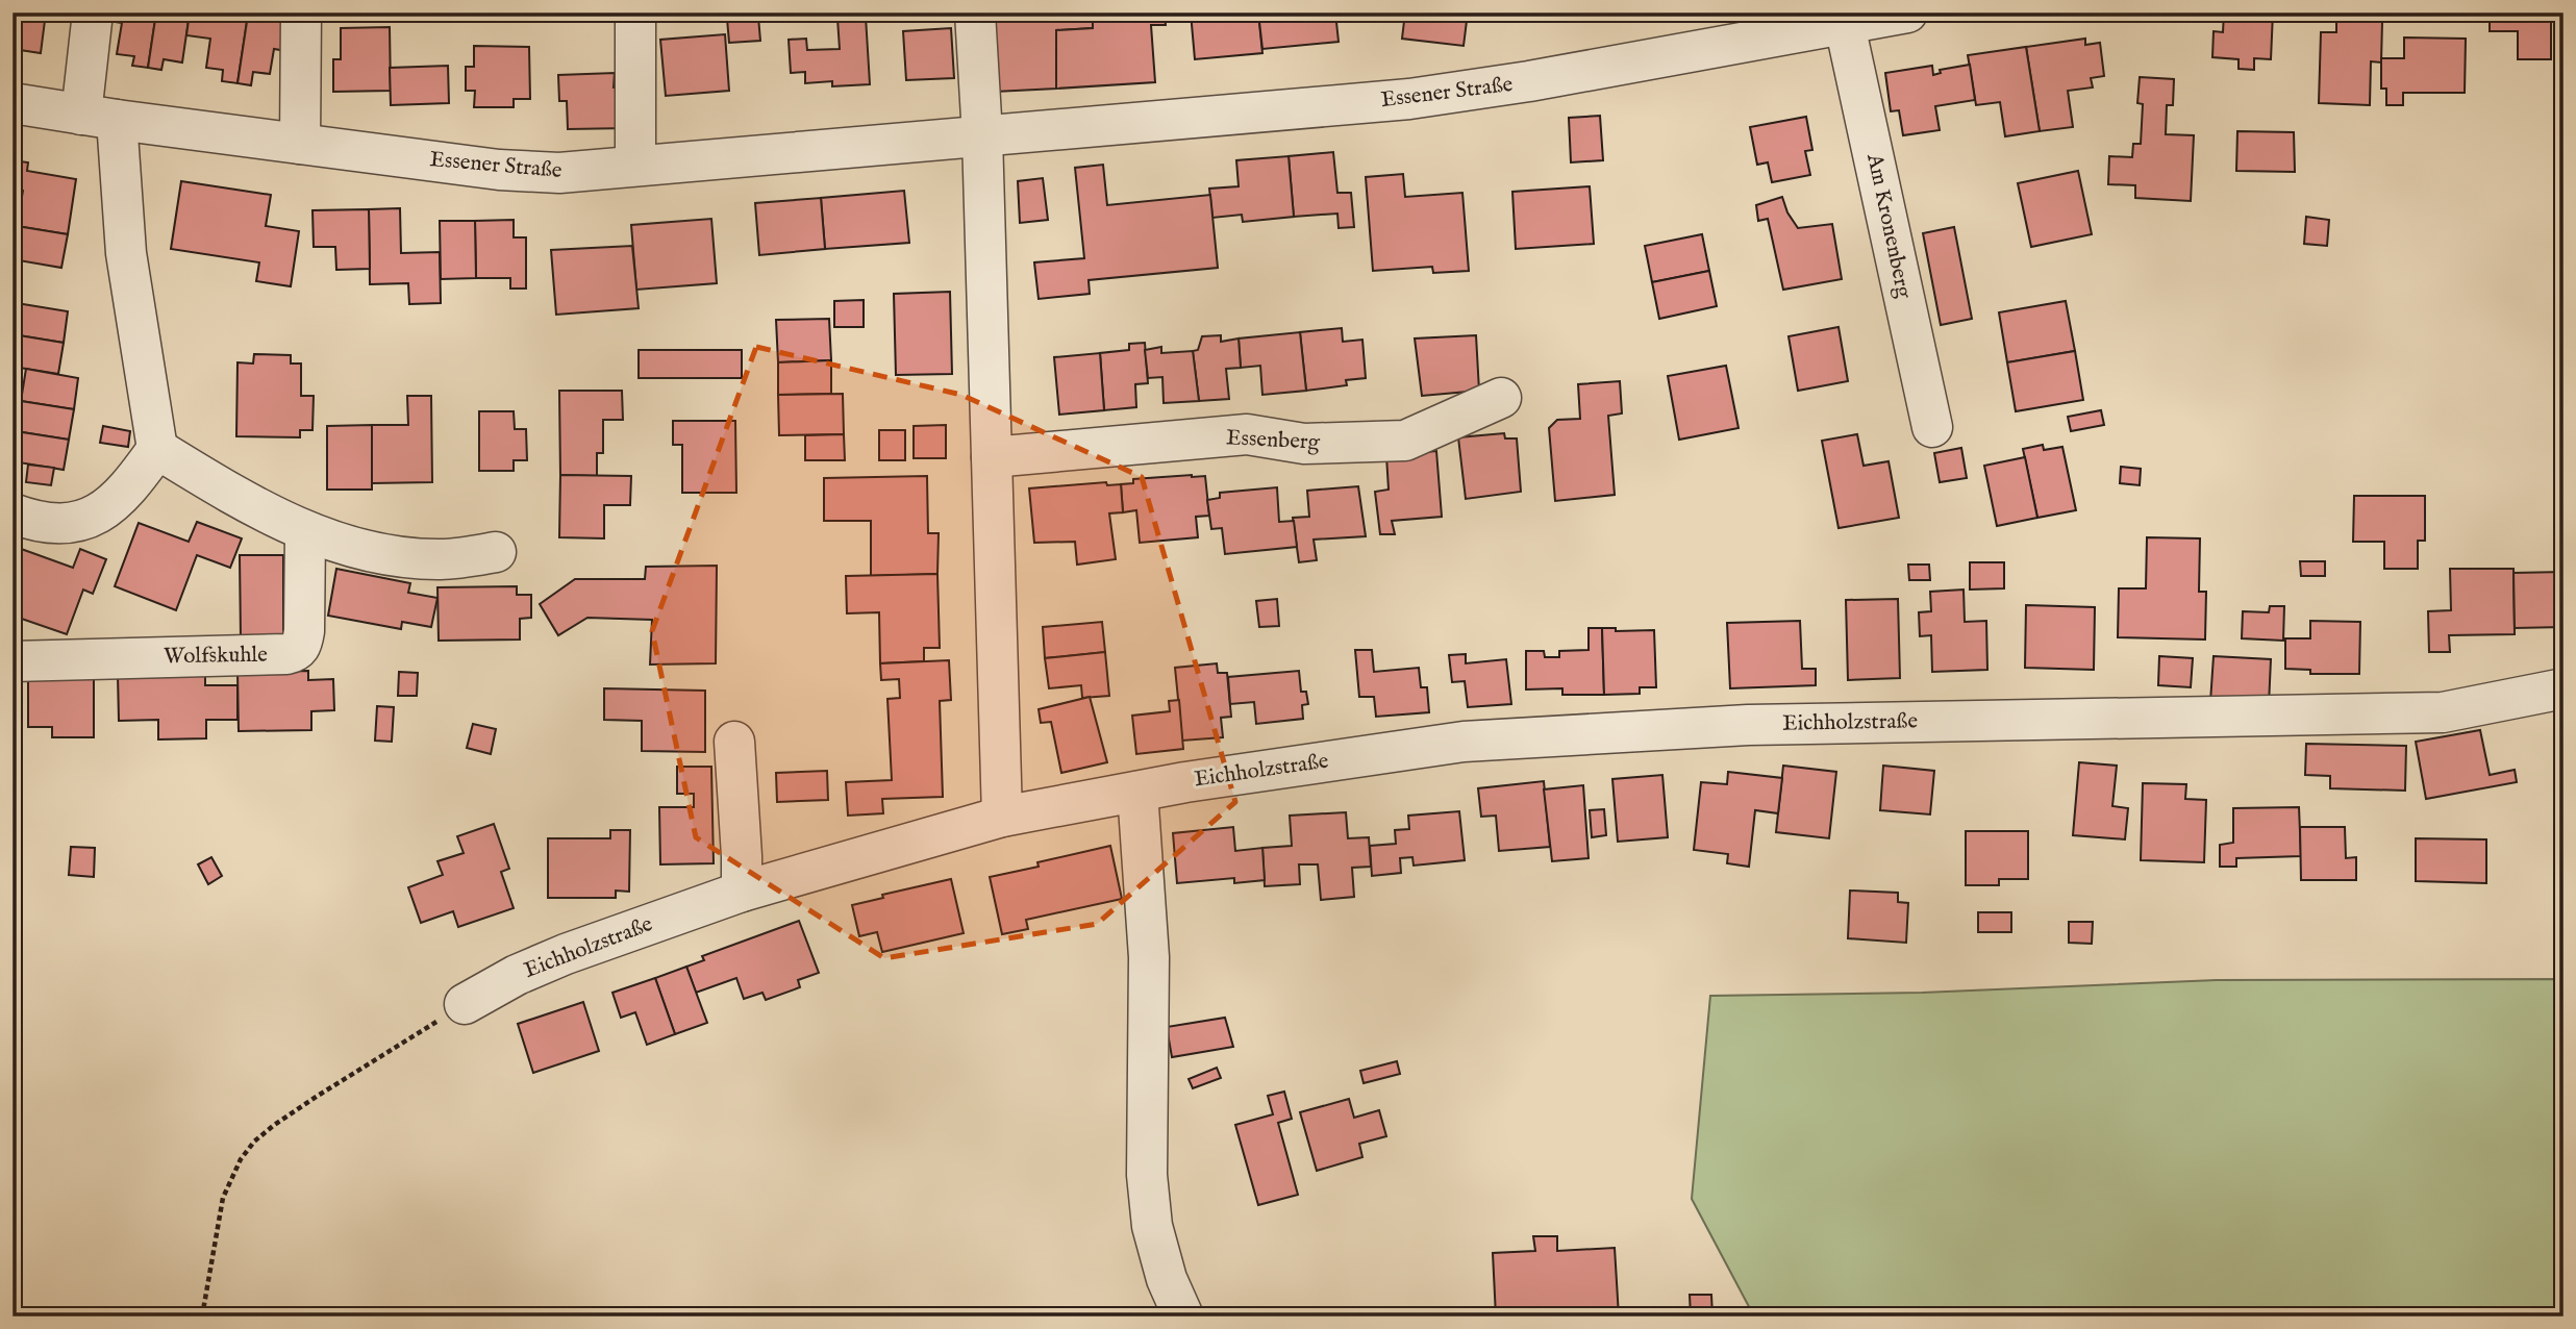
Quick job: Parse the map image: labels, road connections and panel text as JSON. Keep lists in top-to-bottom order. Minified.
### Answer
{"streets":{"street":["Essener Straße","Am Kronenberg","Essenberg","Wolfskuhle","Eichholzstraße"]},"crossings":[["Essener Straße","Am Kronenberg"]]}
